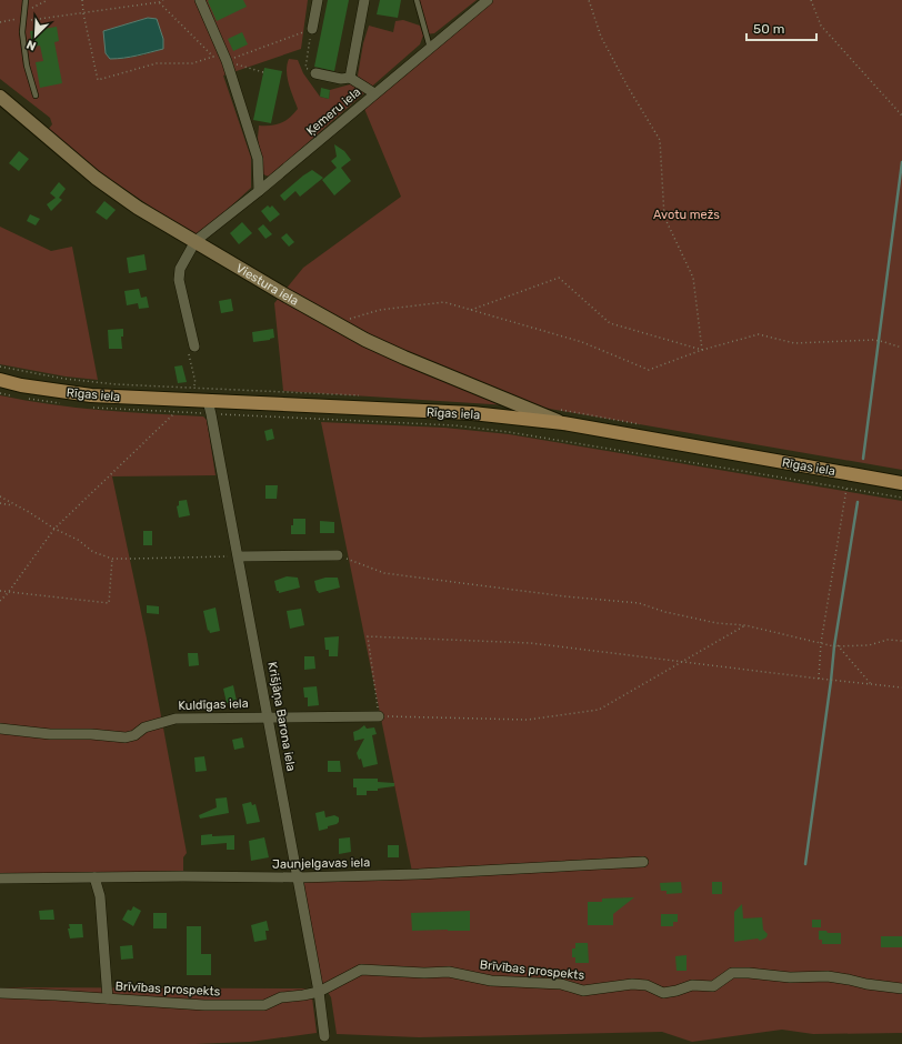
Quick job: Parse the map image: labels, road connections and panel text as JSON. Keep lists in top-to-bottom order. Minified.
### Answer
{"streets":{"main road":["Rīgas iela"],"street":["Ķemeru iela","Viestura iela","Kuldīgas iela","Krišjāņa Barona iela","Jaunjelgavas iela","Brīvības prospekts"]},"crossings":[["Ķemeru iela","Viestura iela"],["Viestura iela","Rīgas iela"],["Rīgas iela","Krišjāņa Barona iela"],["Kuldīgas iela","Krišjāņa Barona iela"],["Krišjāņa Barona iela","Jaunjelgavas iela"],["Krišjāņa Barona iela","Brīvības prospekts"]],"parks":["Avotu mežs"],"scale_bar":"50 m","north":"bottom left"}
